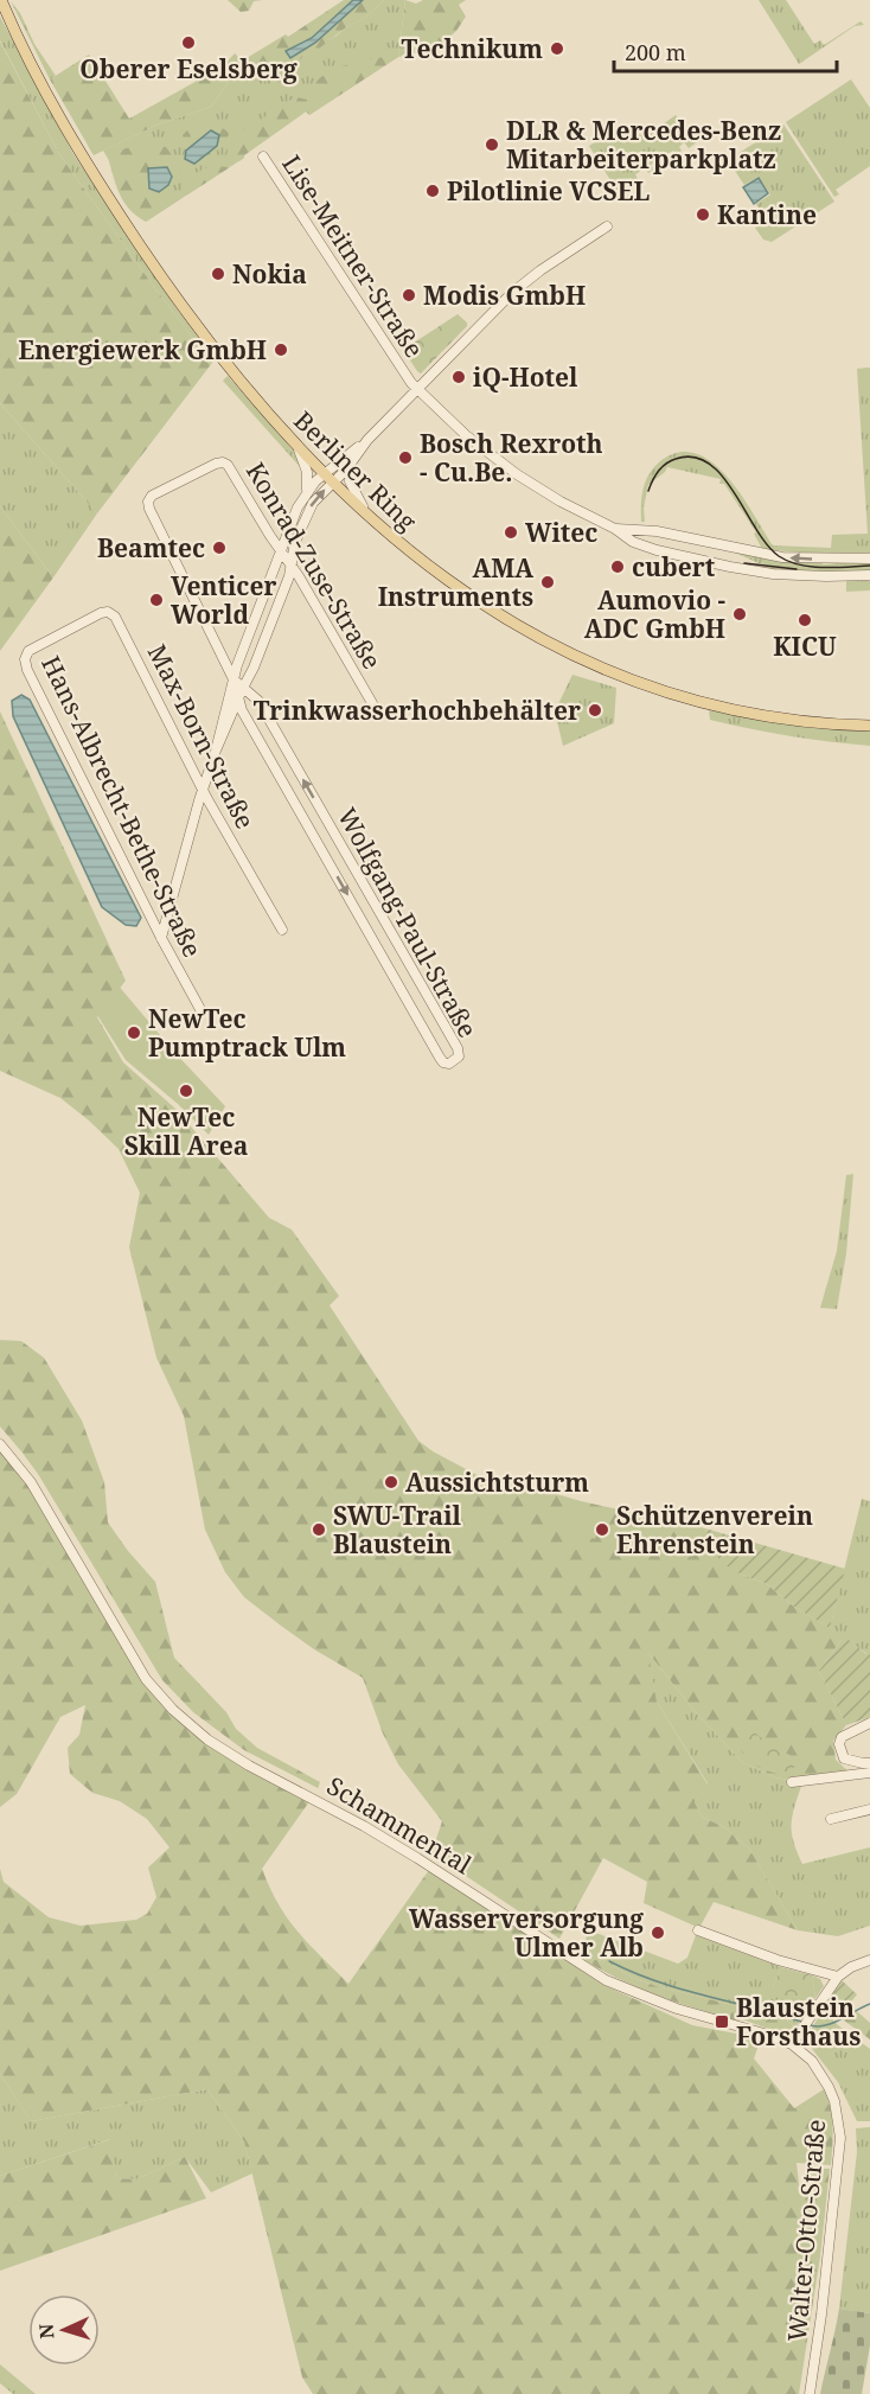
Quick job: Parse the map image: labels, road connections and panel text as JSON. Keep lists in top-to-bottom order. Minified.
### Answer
{"streets":{"main road":["Berliner Ring"],"street":["Lise-Meitner-Straße","Konrad-Zuse-Straße","Max-Born-Straße","Hans-Albrecht-Bethe-Straße","Wolfgang-Paul-Straße","Schammental","Walter-Otto-Straße"]},"crossings":[["Konrad-Zuse-Straße","Wolfgang-Paul-Straße"],["Max-Born-Straße","Hans-Albrecht-Bethe-Straße"],["Schammental","Walter-Otto-Straße"]],"places":{"other":["Oberer Eselsberg","Technikum","DLR & Mercedes-Benz Mitarbeiterparkplatz","Pilotlinie VCSEL","Kantine","Nokia","Modis GmbH","Energiewerk GmbH","iQ-Hotel","Bosch Rexroth - Cu.Be.","Witec","Beamtec","cubert","AMA Instruments","Venticer World","Aumovio - ADC GmbH","KICU","Trinkwasserhochbehälter","NewTec Pumptrack Ulm","NewTec Skill Area","Aussichtsturm","SWU-Trail Blaustein","Schützenverein Ehrenstein","Wasserversorgung Ulmer Alb"],"transit":["Blaustein Forsthaus"]},"scale_bar":"200 m","north":"left"}
